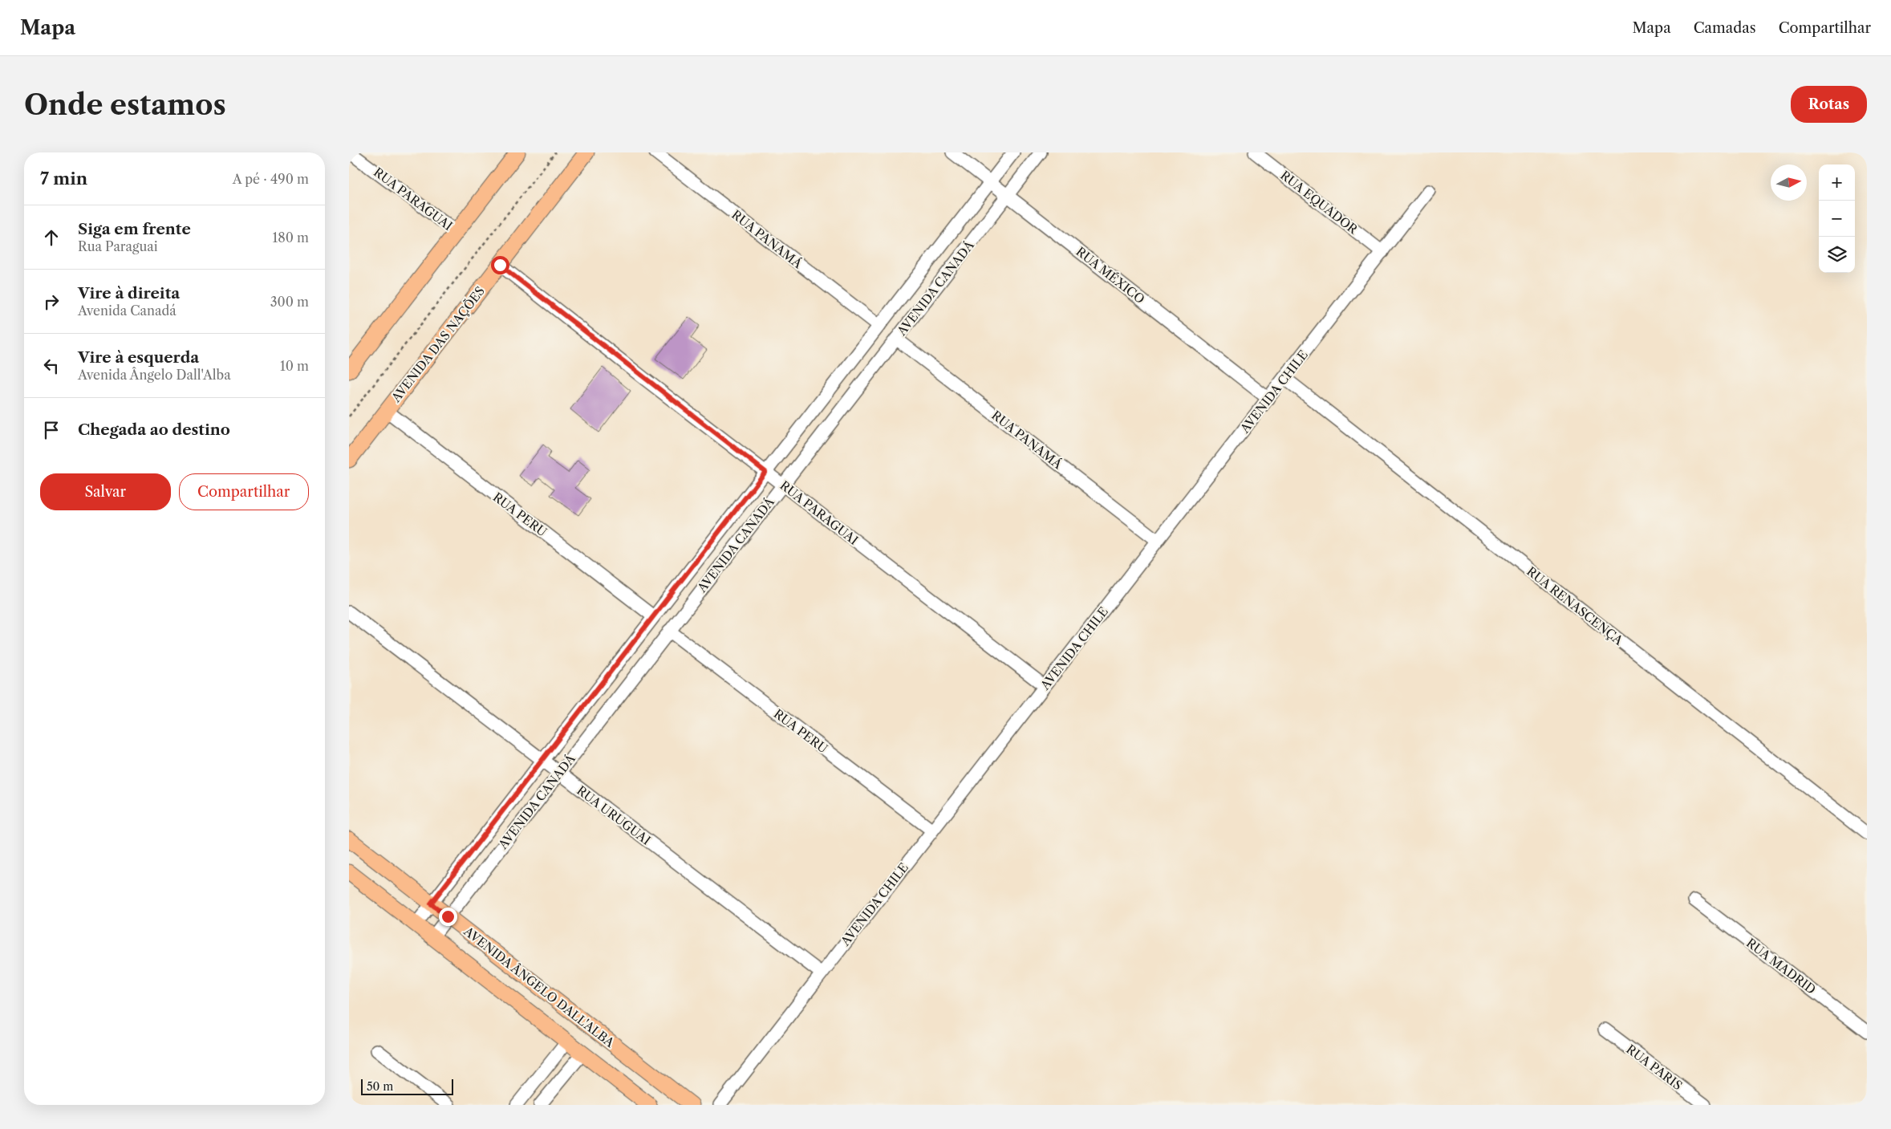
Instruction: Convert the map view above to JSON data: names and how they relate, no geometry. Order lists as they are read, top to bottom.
{
  "streets": {
    "main road": ["AVENIDA DAS NAÇÕES", "AVENIDA ÂNGELO DALL'ALBA"],
    "street": [
      "RUA PARAGUAI",
      "RUA EQUADOR",
      "RUA PANAMÁ",
      "RUA MÉXICO",
      "AVENIDA CANADÁ",
      "AVENIDA CHILE",
      "RUA PERU",
      "RUA RENASCENÇA",
      "RUA URUGUAI",
      "RUA MADRID",
      "RUA PARIS"
    ]
  },
  "crossings": [
    ["RUA PARAGUAI", "AVENIDA CANADÁ"],
    ["RUA PARAGUAI", "AVENIDA DAS NAÇÕES"],
    ["RUA PARAGUAI", "AVENIDA CHILE"],
    ["RUA EQUADOR", "AVENIDA CHILE"],
    ["RUA PANAMÁ", "AVENIDA CANADÁ"],
    ["RUA PANAMÁ", "AVENIDA CHILE"],
    ["RUA MÉXICO", "AVENIDA CANADÁ"],
    ["RUA MÉXICO", "AVENIDA CHILE"],
    ["AVENIDA CANADÁ", "RUA PERU"],
    ["AVENIDA CANADÁ", "RUA URUGUAI"],
    ["AVENIDA CANADÁ", "AVENIDA ÂNGELO DALL'ALBA"],
    ["AVENIDA DAS NAÇÕES", "RUA PERU"],
    ["AVENIDA CHILE", "RUA PERU"],
    ["AVENIDA CHILE", "RUA RENASCENÇA"],
    ["AVENIDA CHILE", "RUA URUGUAI"]
  ],
  "scale_bar": "50 m",
  "north": "right",
  "page": {
    "header": "Mapa",
    "nav": ["Mapa", "Camadas", "Compartilhar"],
    "buttons": [
      "Rotas",
      ["Salvar", "Compartilhar"]
    ],
    "title": "Onde estamos",
    "heading": ["7 min", "A pé · 490 m"],
    "map_buttons": ["+", "−"],
    "list": [
      ["Siga em frente", "Rua Paraguai", "180 m"],
      ["Vire à direita", "Avenida Canadá", "300 m"],
      ["Vire à esquerda", "Avenida Ângelo Dall'Alba", "10 m"],
      "Chegada ao destino"
    ],
    "scale": "50 m"
  }
}
